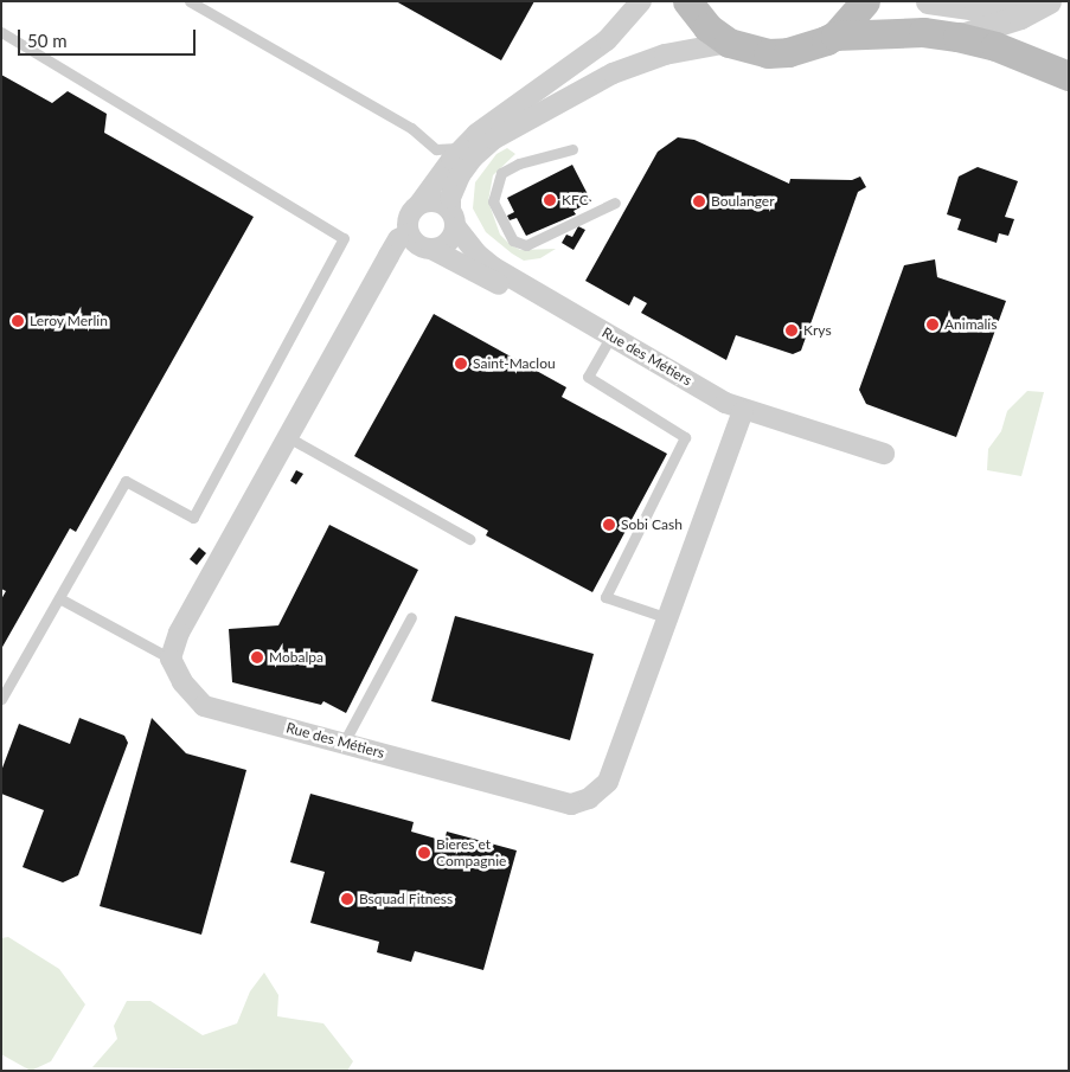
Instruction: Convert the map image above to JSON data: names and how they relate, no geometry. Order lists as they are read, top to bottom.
{
  "streets": {
    "street": ["Rue des Métiers"]
  },
  "places": [
    "KFC",
    "Boulanger",
    "Leroy Merlin",
    "Animalis",
    "Krys",
    "Saint-Maclou",
    "Sobi Cash",
    "Mobalpa",
    "Bieres et Compagnie",
    "Bsquad Fitness"
  ],
  "scale_bar": "50 m"
}
